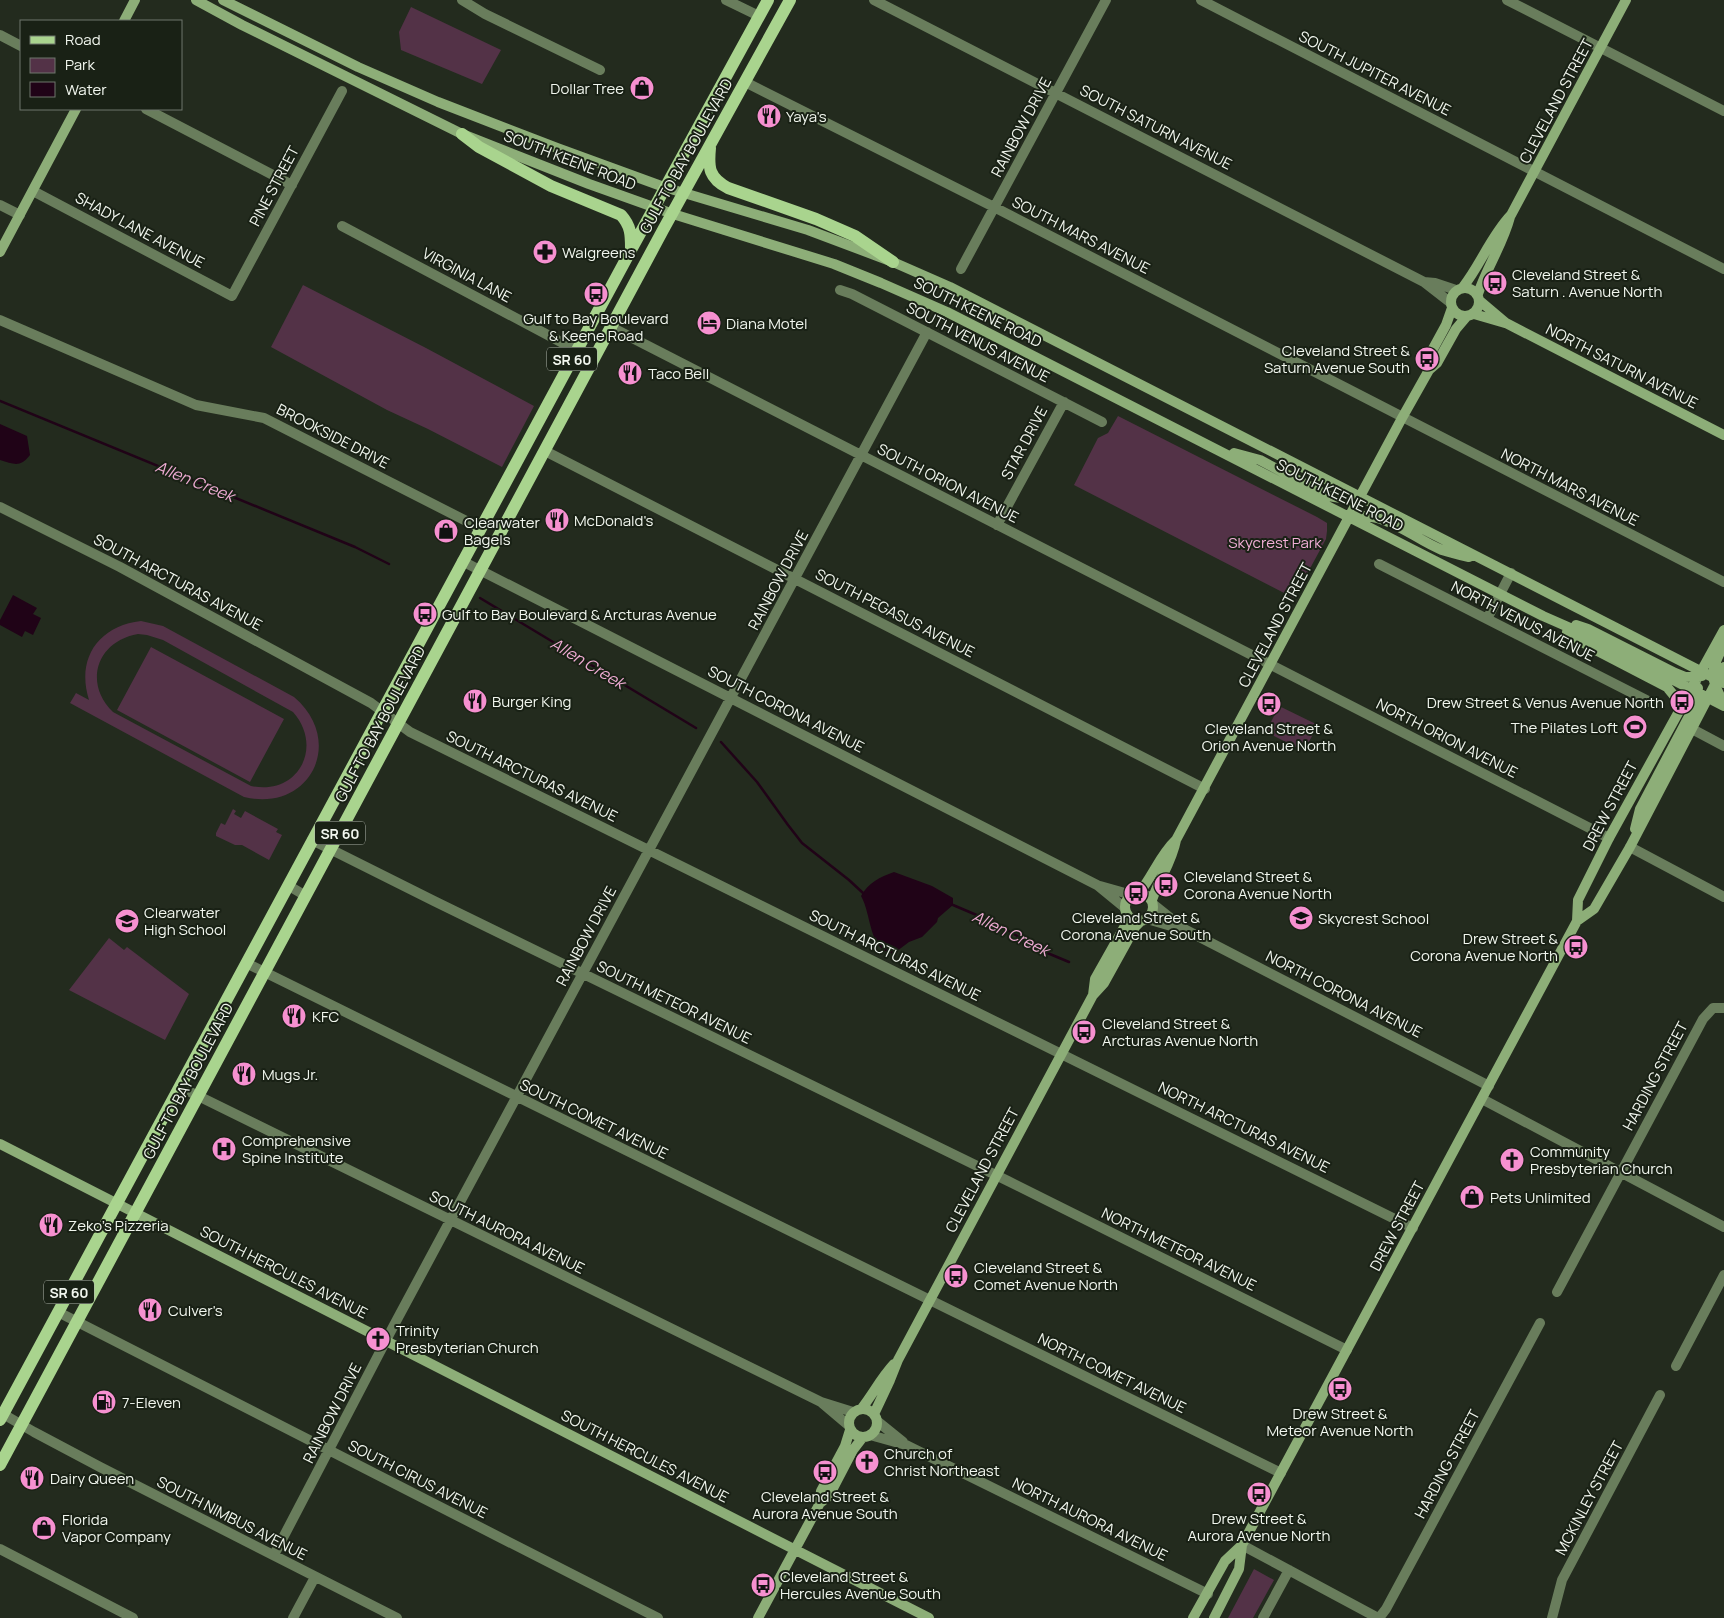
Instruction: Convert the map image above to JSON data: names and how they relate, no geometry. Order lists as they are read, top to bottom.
{
  "streets": {
    "main road": [
      "CLEVELAND STREET",
      "GULF TO BAY BOULEVARD",
      "SOUTH KEENE ROAD",
      "SR 60",
      "NORTH SATURN AVENUE",
      "DREW STREET",
      "SOUTH HERCULES AVENUE"
    ],
    "street": [
      "SOUTH JUPITER AVENUE",
      "RAINBOW DRIVE",
      "SOUTH SATURN AVENUE",
      "PINE STREET",
      "SHADY LANE AVENUE",
      "SOUTH MARS AVENUE",
      "VIRGINIA LANE",
      "SOUTH VENUS AVENUE",
      "BROOKSIDE DRIVE",
      "STAR DRIVE",
      "SOUTH ORION AVENUE",
      "NORTH MARS AVENUE",
      "SOUTH ARCTURAS AVENUE",
      "SOUTH PEGASUS AVENUE",
      "NORTH VENUS AVENUE",
      "SOUTH CORONA AVENUE",
      "NORTH ORION AVENUE",
      "NORTH CORONA AVENUE",
      "SOUTH METEOR AVENUE",
      "HARDING STREET",
      "SOUTH COMET AVENUE",
      "NORTH ARCTURAS AVENUE",
      "SOUTH AURORA AVENUE",
      "NORTH METEOR AVENUE",
      "NORTH COMET AVENUE",
      "SOUTH CIRUS AVENUE",
      "MCKINLEY STREET",
      "SOUTH NIMBUS AVENUE",
      "NORTH AURORA AVENUE"
    ]
  },
  "crossings": [
    ["SOUTH JUPITER AVENUE", "CLEVELAND STREET"],
    ["CLEVELAND STREET", "SOUTH SATURN AVENUE"],
    ["CLEVELAND STREET", "SOUTH KEENE ROAD"],
    ["CLEVELAND STREET", "SOUTH MARS AVENUE"],
    ["CLEVELAND STREET", "NORTH SATURN AVENUE"],
    ["CLEVELAND STREET", "SOUTH ORION AVENUE"],
    ["CLEVELAND STREET", "NORTH MARS AVENUE"],
    ["CLEVELAND STREET", "SOUTH ARCTURAS AVENUE"],
    ["CLEVELAND STREET", "SOUTH PEGASUS AVENUE"],
    ["CLEVELAND STREET", "SOUTH CORONA AVENUE"],
    ["CLEVELAND STREET", "NORTH ORION AVENUE"],
    ["CLEVELAND STREET", "NORTH CORONA AVENUE"],
    ["CLEVELAND STREET", "SOUTH METEOR AVENUE"],
    ["CLEVELAND STREET", "SOUTH COMET AVENUE"],
    ["CLEVELAND STREET", "NORTH ARCTURAS AVENUE"],
    ["CLEVELAND STREET", "SOUTH AURORA AVENUE"],
    ["CLEVELAND STREET", "NORTH METEOR AVENUE"],
    ["CLEVELAND STREET", "NORTH COMET AVENUE"],
    ["CLEVELAND STREET", "NORTH AURORA AVENUE"],
    ["RAINBOW DRIVE", "SOUTH SATURN AVENUE"],
    ["RAINBOW DRIVE", "SOUTH MARS AVENUE"],
    ["RAINBOW DRIVE", "SOUTH VENUS AVENUE"],
    ["RAINBOW DRIVE", "SOUTH ORION AVENUE"],
    ["RAINBOW DRIVE", "SOUTH ARCTURAS AVENUE"],
    ["RAINBOW DRIVE", "SOUTH PEGASUS AVENUE"],
    ["RAINBOW DRIVE", "SOUTH CORONA AVENUE"],
    ["RAINBOW DRIVE", "SOUTH METEOR AVENUE"],
    ["RAINBOW DRIVE", "SOUTH COMET AVENUE"],
    ["RAINBOW DRIVE", "SOUTH AURORA AVENUE"],
    ["RAINBOW DRIVE", "SOUTH HERCULES AVENUE"],
    ["RAINBOW DRIVE", "SOUTH CIRUS AVENUE"],
    ["RAINBOW DRIVE", "SOUTH NIMBUS AVENUE"],
    ["SOUTH SATURN AVENUE", "NORTH SATURN AVENUE"],
    ["GULF TO BAY BOULEVARD", "SOUTH KEENE ROAD"],
    ["GULF TO BAY BOULEVARD", "SOUTH MARS AVENUE"],
    ["GULF TO BAY BOULEVARD", "VIRGINIA LANE"],
    ["GULF TO BAY BOULEVARD", "BROOKSIDE DRIVE"],
    ["GULF TO BAY BOULEVARD", "SOUTH ORION AVENUE"],
    ["GULF TO BAY BOULEVARD", "SOUTH ARCTURAS AVENUE"],
    ["GULF TO BAY BOULEVARD", "SOUTH PEGASUS AVENUE"],
    ["GULF TO BAY BOULEVARD", "SOUTH CORONA AVENUE"],
    ["GULF TO BAY BOULEVARD", "SOUTH METEOR AVENUE"],
    ["GULF TO BAY BOULEVARD", "SOUTH COMET AVENUE"],
    ["GULF TO BAY BOULEVARD", "SOUTH AURORA AVENUE"],
    ["GULF TO BAY BOULEVARD", "SOUTH HERCULES AVENUE"],
    ["GULF TO BAY BOULEVARD", "SOUTH CIRUS AVENUE"],
    ["GULF TO BAY BOULEVARD", "SOUTH NIMBUS AVENUE"],
    ["SOUTH KEENE ROAD", "DREW STREET"],
    ["PINE STREET", "SHADY LANE AVENUE"],
    ["SOUTH MARS AVENUE", "NORTH MARS AVENUE"],
    ["SOUTH VENUS AVENUE", "STAR DRIVE"],
    ["STAR DRIVE", "SOUTH ORION AVENUE"],
    ["SOUTH ORION AVENUE", "NORTH ORION AVENUE"],
    ["SOUTH ARCTURAS AVENUE", "NORTH ARCTURAS AVENUE"],
    ["SOUTH CORONA AVENUE", "NORTH CORONA AVENUE"],
    ["NORTH ORION AVENUE", "DREW STREET"],
    ["DREW STREET", "NORTH CORONA AVENUE"],
    ["DREW STREET", "NORTH ARCTURAS AVENUE"],
    ["DREW STREET", "NORTH METEOR AVENUE"],
    ["DREW STREET", "NORTH COMET AVENUE"],
    ["DREW STREET", "NORTH AURORA AVENUE"],
    ["SOUTH METEOR AVENUE", "NORTH METEOR AVENUE"],
    ["SOUTH COMET AVENUE", "NORTH COMET AVENUE"],
    ["SOUTH AURORA AVENUE", "NORTH AURORA AVENUE"]
  ],
  "water": ["Allen Creek"],
  "parks": ["Skycrest Park"],
  "places": {
    "shop": [
      "Dollar Tree",
      "Clearwater Bagels",
      "Pets Unlimited",
      "Florida Vapor Company"
    ],
    "restaurant": [
      "Yaya's",
      "Taco Bell",
      "McDonald's",
      "Burger King",
      "KFC",
      "Mugs Jr.",
      "Zeko's Pizzeria",
      "Culver's",
      "Dairy Queen"
    ],
    "pharmacy": ["Walgreens"],
    "bus stop": [
      "Cleveland Street & Saturn . Avenue North",
      "Gulf to Bay Boulevard & Keene Road",
      "Cleveland Street & Saturn Avenue South",
      "Gulf to Bay Boulevard & Arcturas Avenue",
      "Drew Street & Venus Avenue North",
      "Cleveland Street & Orion Avenue North",
      "Cleveland Street & Corona Avenue North",
      "Cleveland Street & Corona Avenue South",
      "Drew Street & Corona Avenue North",
      "Cleveland Street & Arcturas Avenue North",
      "Cleveland Street & Comet Avenue North",
      "Drew Street & Meteor Avenue North",
      "Cleveland Street & Aurora Avenue South",
      "Drew Street & Aurora Avenue North",
      "Cleveland Street & Hercules Avenue South"
    ],
    "hotel": ["Diana Motel"],
    "sports": ["The Pilates Loft"],
    "school or university": ["Skycrest School", "Clearwater High School"],
    "hospital": ["Comprehensive Spine Institute"],
    "church": ["Community Presbyterian Church", "Trinity Presbyterian Church", "Church of Christ Northeast"],
    "fuel station": ["7-Eleven"]
  },
  "legend": ["Road", "Park", "Water"]
}
